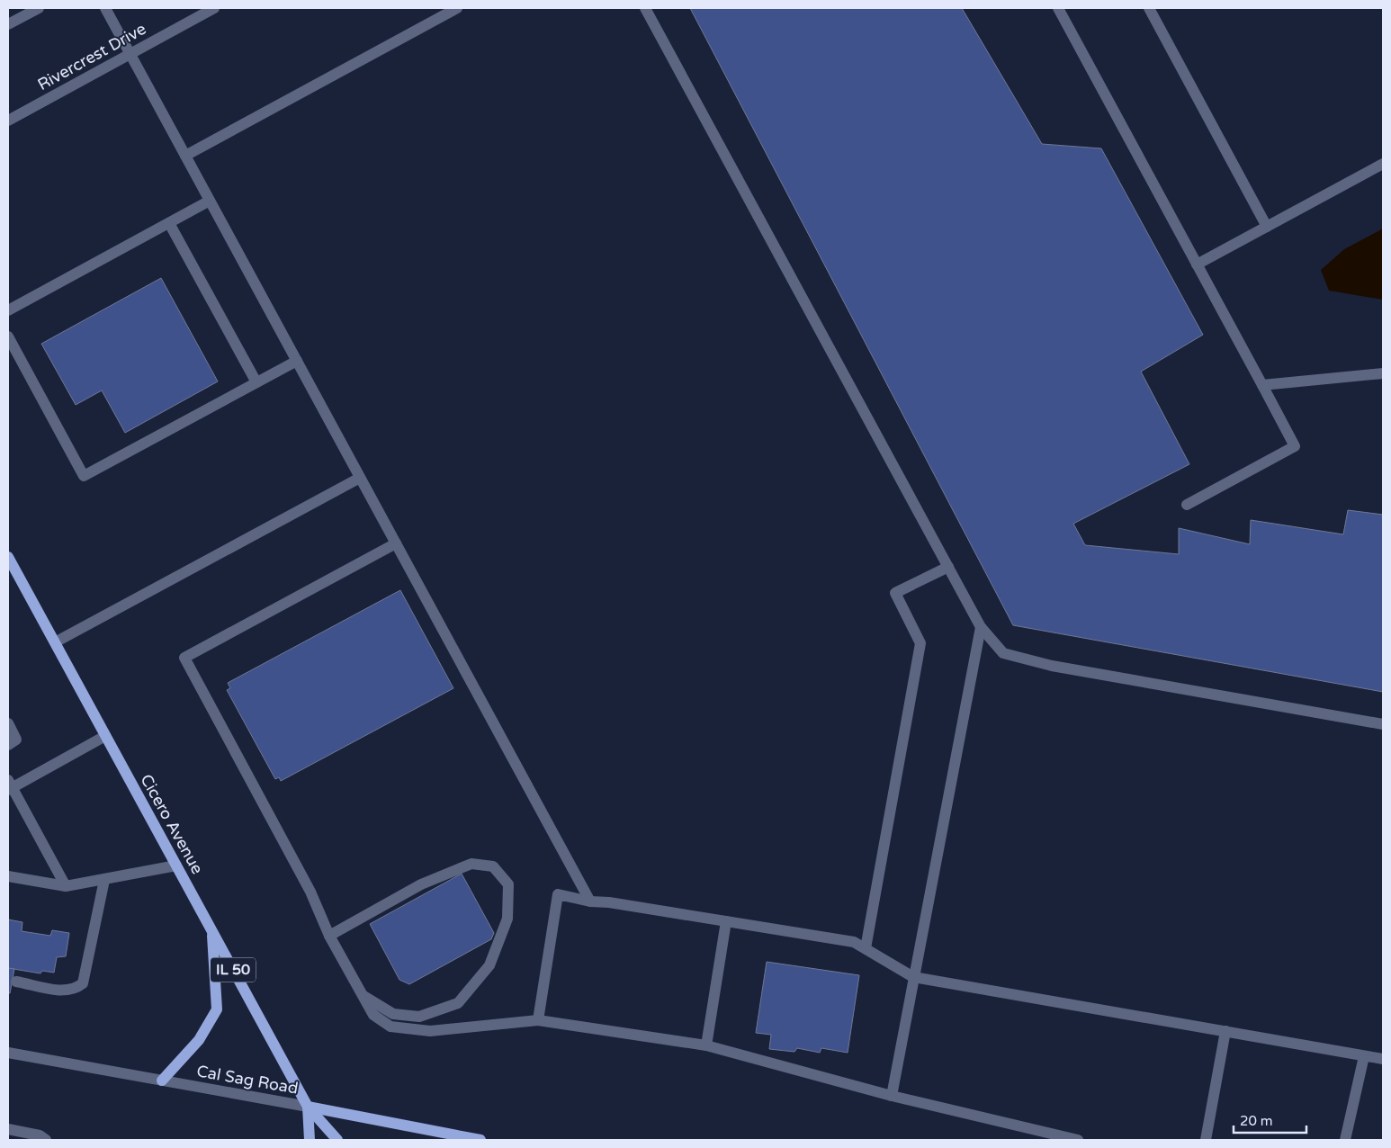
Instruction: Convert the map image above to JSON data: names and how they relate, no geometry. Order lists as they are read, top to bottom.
{
  "streets": {
    "main road": ["Cicero Avenue", "IL 50", "Cal Sag Road"],
    "street": ["Rivercrest Drive"]
  },
  "crossings": [
    ["Cicero Avenue", "Cal Sag Road"]
  ],
  "scale_bar": "20 m"
}
